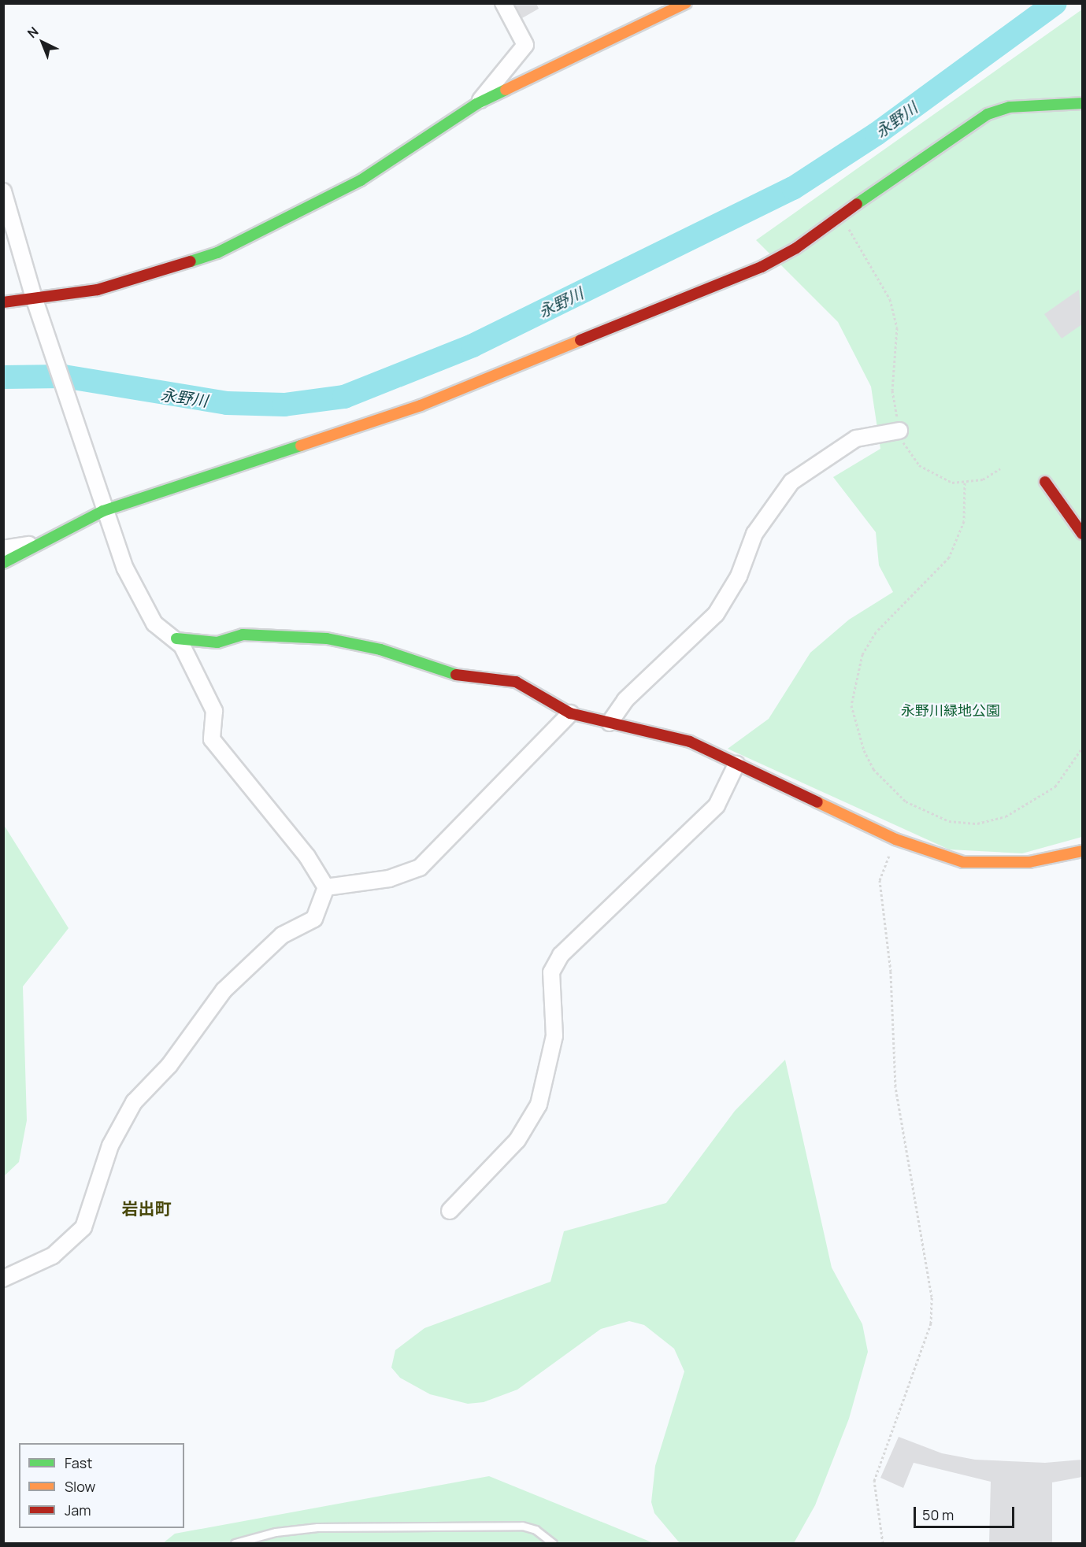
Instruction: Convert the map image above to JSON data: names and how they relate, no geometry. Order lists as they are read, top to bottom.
{
  "districts": ["岩出町"],
  "water": ["永野川"],
  "parks": ["永野川緑地公園"],
  "legend": ["Fast", "Slow", "Jam"],
  "scale_bar": "50 m",
  "north": "top left"
}
